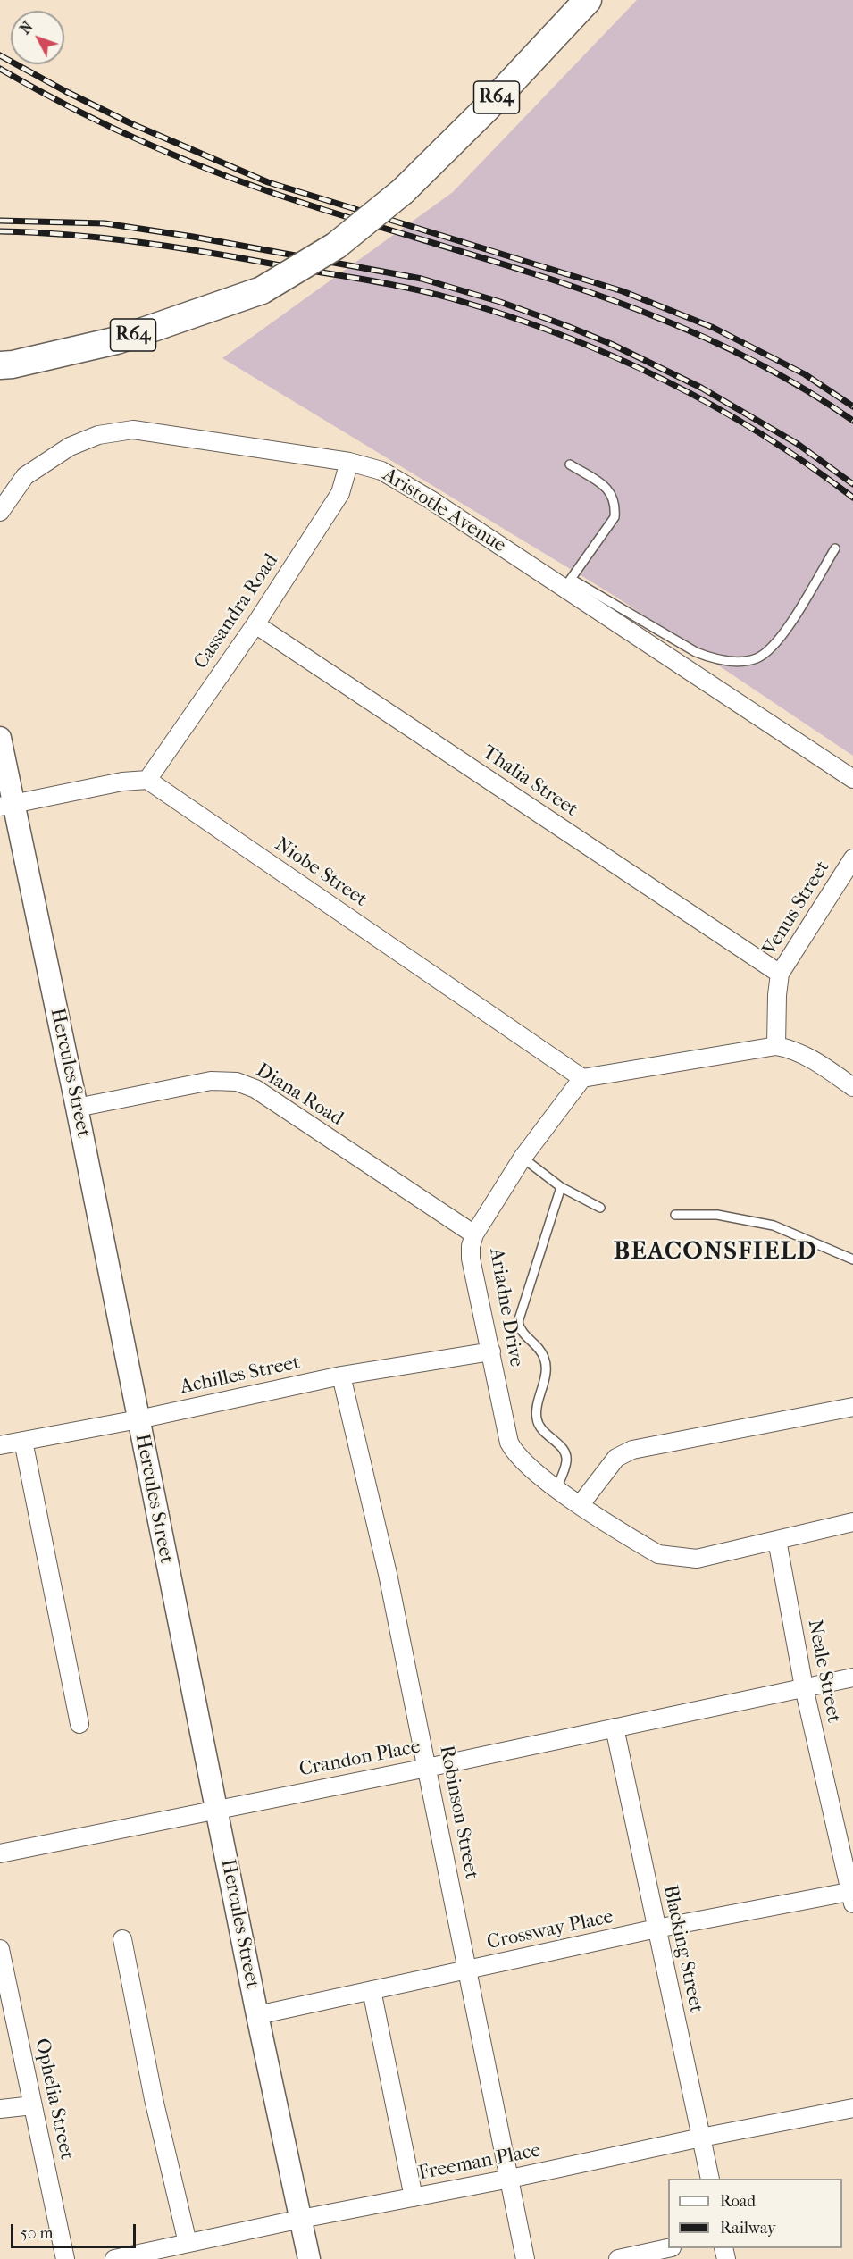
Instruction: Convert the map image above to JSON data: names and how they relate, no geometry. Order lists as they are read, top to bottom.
{
  "streets": {
    "main road": ["R64"],
    "street": [
      "Aristotle Avenue",
      "Cassandra Road",
      "Thalia Street",
      "Niobe Street",
      "Venus Street",
      "Hercules Street",
      "Diana Road",
      "Ariadne Drive",
      "Achilles Street",
      "Neale Street",
      "Crandon Place",
      "Robinson Street",
      "Crossway Place",
      "Blacking Street",
      "Ophelia Street",
      "Freeman Place"
    ]
  },
  "crossings": [
    ["Aristotle Avenue", "Cassandra Road"],
    ["Cassandra Road", "Thalia Street"],
    ["Cassandra Road", "Niobe Street"],
    ["Thalia Street", "Venus Street"],
    ["Niobe Street", "Ariadne Drive"],
    ["Hercules Street", "Diana Road"],
    ["Hercules Street", "Achilles Street"],
    ["Hercules Street", "Crandon Place"],
    ["Hercules Street", "Crossway Place"],
    ["Hercules Street", "Freeman Place"],
    ["Diana Road", "Ariadne Drive"],
    ["Ariadne Drive", "Achilles Street"],
    ["Ariadne Drive", "Neale Street"],
    ["Achilles Street", "Robinson Street"],
    ["Neale Street", "Crandon Place"],
    ["Neale Street", "Crossway Place"],
    ["Crandon Place", "Robinson Street"],
    ["Crandon Place", "Blacking Street"],
    ["Robinson Street", "Crossway Place"],
    ["Robinson Street", "Freeman Place"],
    ["Crossway Place", "Blacking Street"],
    ["Blacking Street", "Freeman Place"]
  ],
  "districts": ["BEACONSFIELD"],
  "legend": ["Road", "Railway"],
  "scale_bar": "50 m",
  "north": "top left"
}
